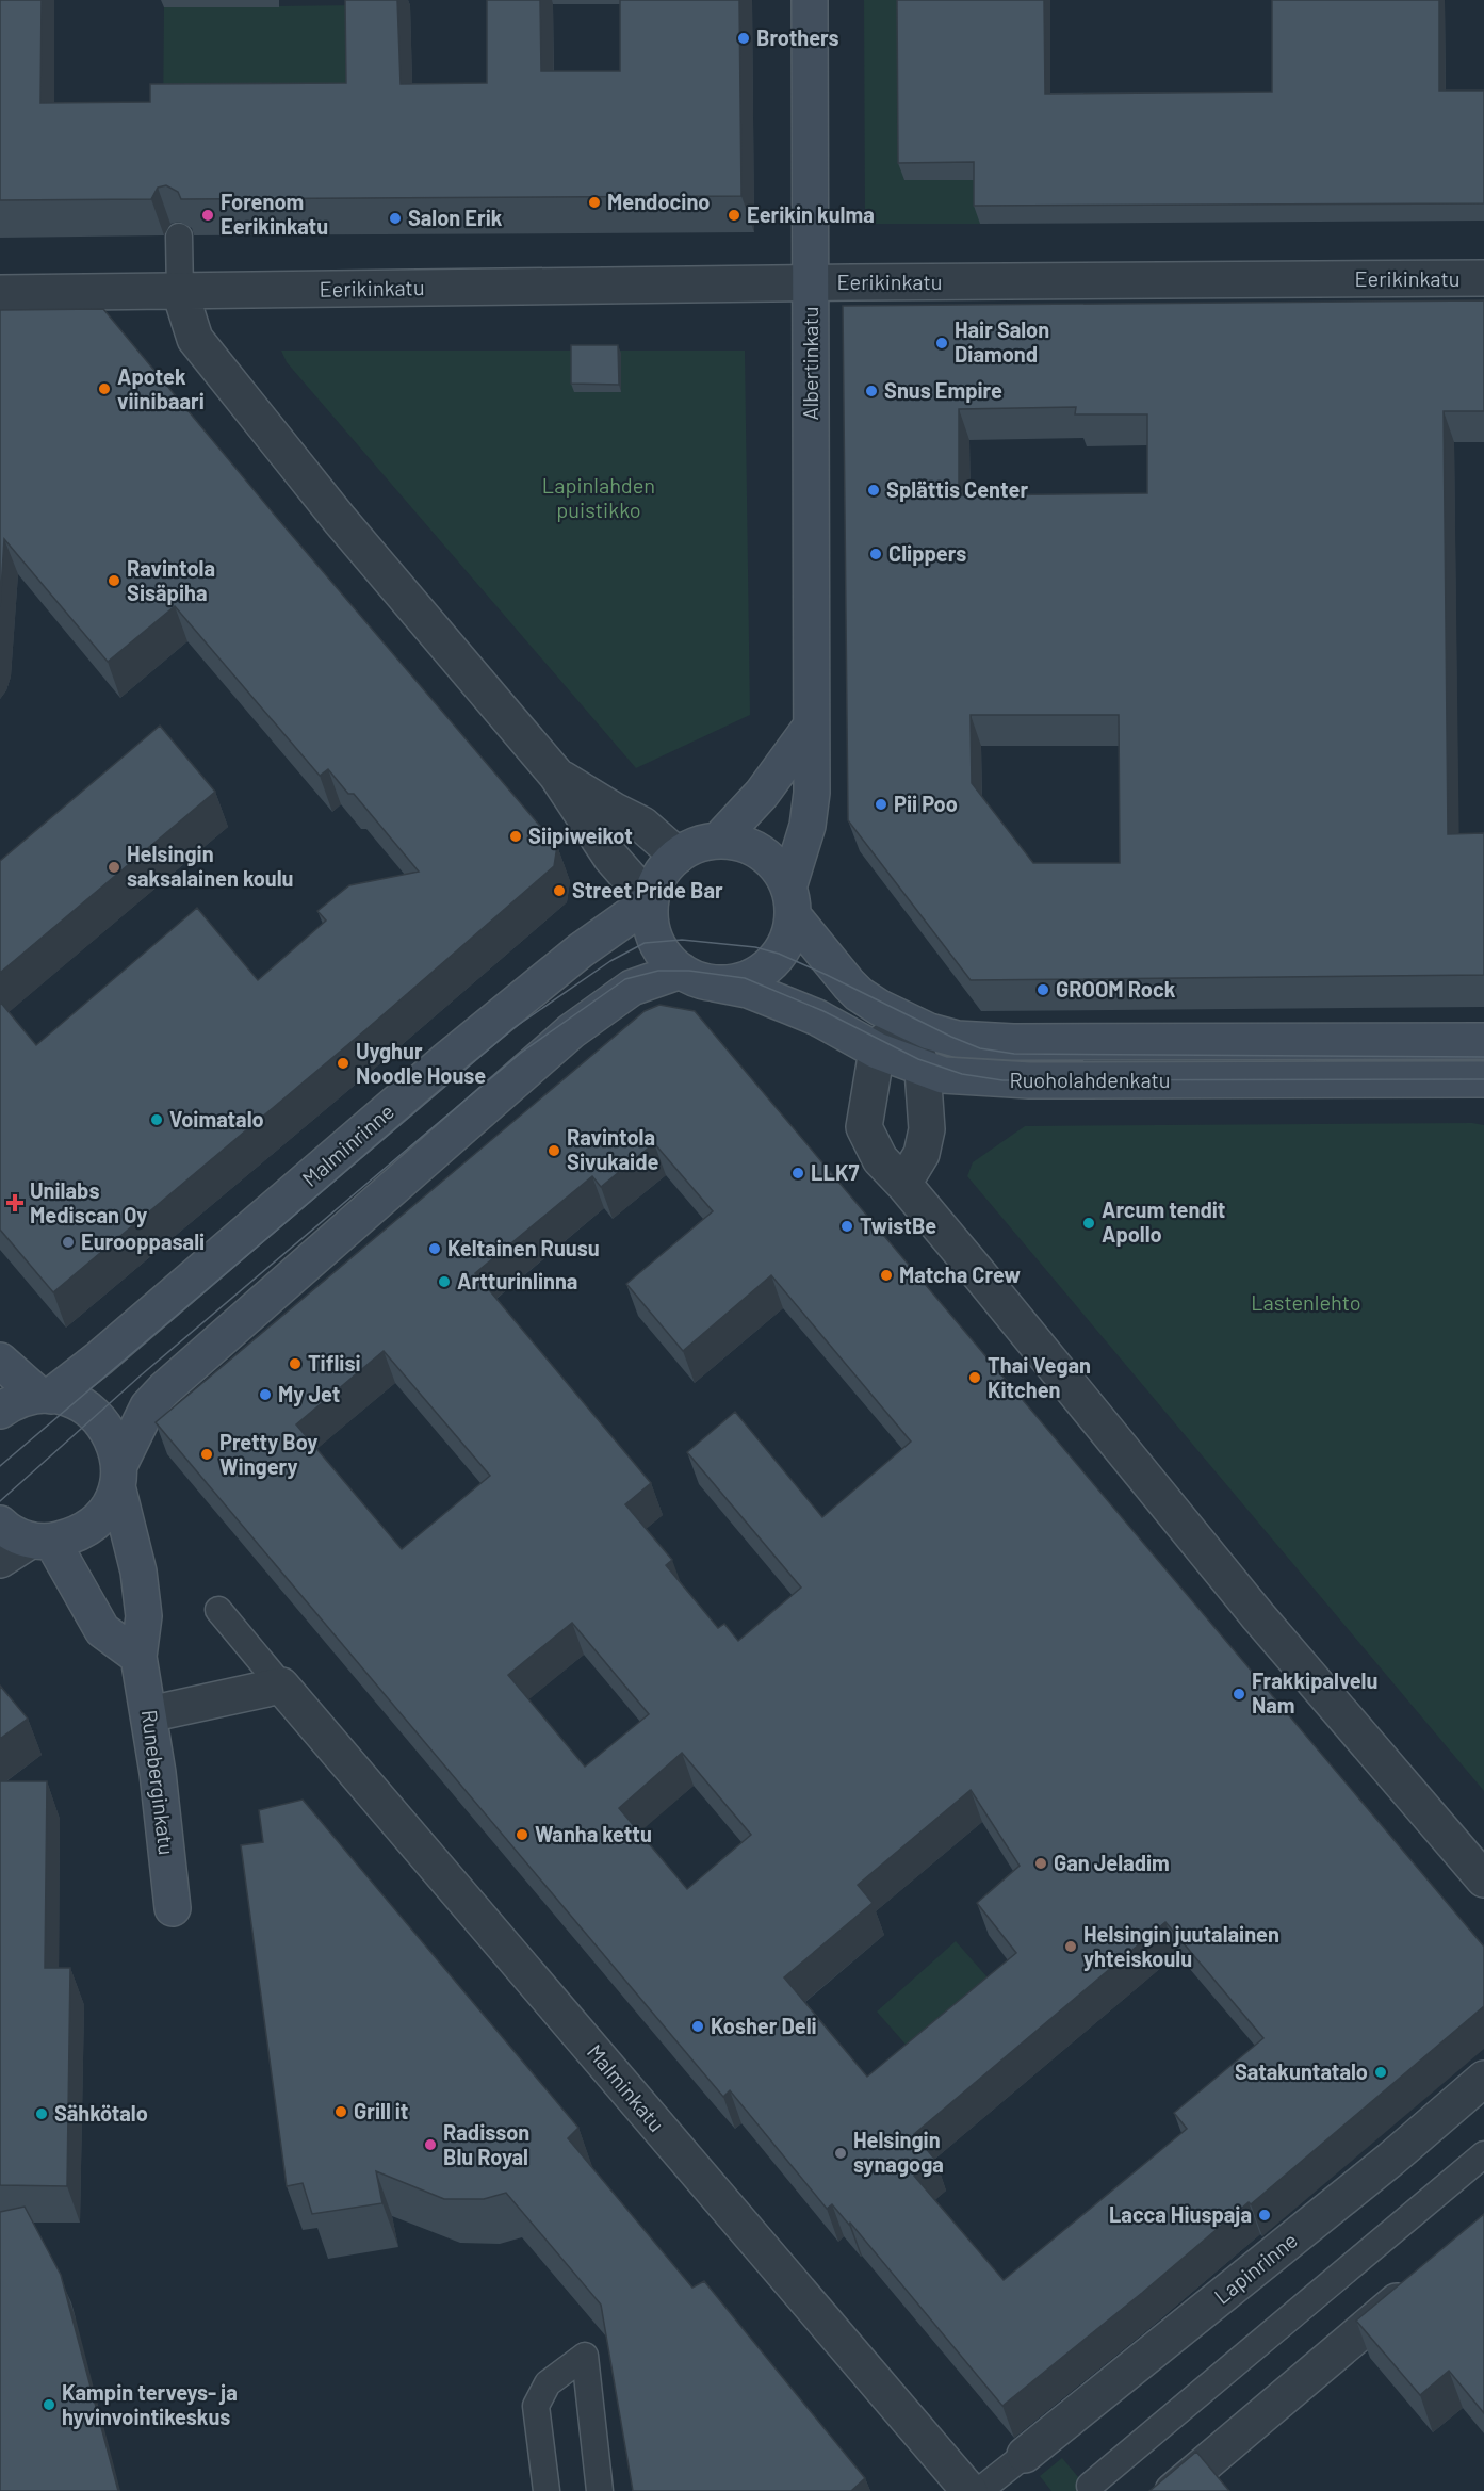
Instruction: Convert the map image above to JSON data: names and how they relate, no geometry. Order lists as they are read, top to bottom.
{
  "streets": {
    "street": [
      "Eerikinkatu",
      "Albertinkatu",
      "Ruoholahdenkatu",
      "Malminrinne",
      "Runeberginkatu",
      "Malminkatu",
      "Lapinrinne"
    ]
  },
  "crossings": [
    ["Eerikinkatu", "Albertinkatu"],
    ["Albertinkatu", "Ruoholahdenkatu"],
    ["Albertinkatu", "Malminrinne"],
    ["Ruoholahdenkatu", "Malminrinne"],
    ["Malminrinne", "Runeberginkatu"]
  ],
  "parks": ["Lapinlahden puistikko", "Lastenlehto"],
  "places": {
    "other": [
      "Brothers",
      "Mendocino",
      "Forenom Eerikinkatu",
      "Eerikin kulma",
      "Salon Erik",
      "Hair Salon Diamond",
      "Apotek viinibaari",
      "Snus Empire",
      "Splättis Center",
      "Clippers",
      "Ravintola Sisäpiha",
      "Pii Poo",
      "Siipiweikot",
      "Helsingin saksalainen koulu",
      "Street Pride Bar",
      "GROOM Rock",
      "Uyghur Noodle House",
      "Voimatalo",
      "Ravintola Sivukaide",
      "LLK7",
      "Arcum tendit Apollo",
      "TwistBe",
      "Eurooppasali",
      "Keltainen Ruusu",
      "Matcha Crew",
      "Artturinlinna",
      "Tiflisi",
      "Thai Vegan Kitchen",
      "My Jet",
      "Pretty Boy Wingery",
      "Frakkipalvelu Nam",
      "Wanha kettu",
      "Gan Jeladim",
      "Helsingin juutalainen yhteiskoulu",
      "Kosher Deli",
      "Satakuntatalo",
      "Grill it",
      "Sähkötalo",
      "Radisson Blu Royal",
      "Helsingin synagoga",
      "Lacca Hiuspaja",
      "Kampin terveys- ja hyvinvointikeskus"
    ],
    "health": ["Unilabs Mediscan Oy"]
  }
}
